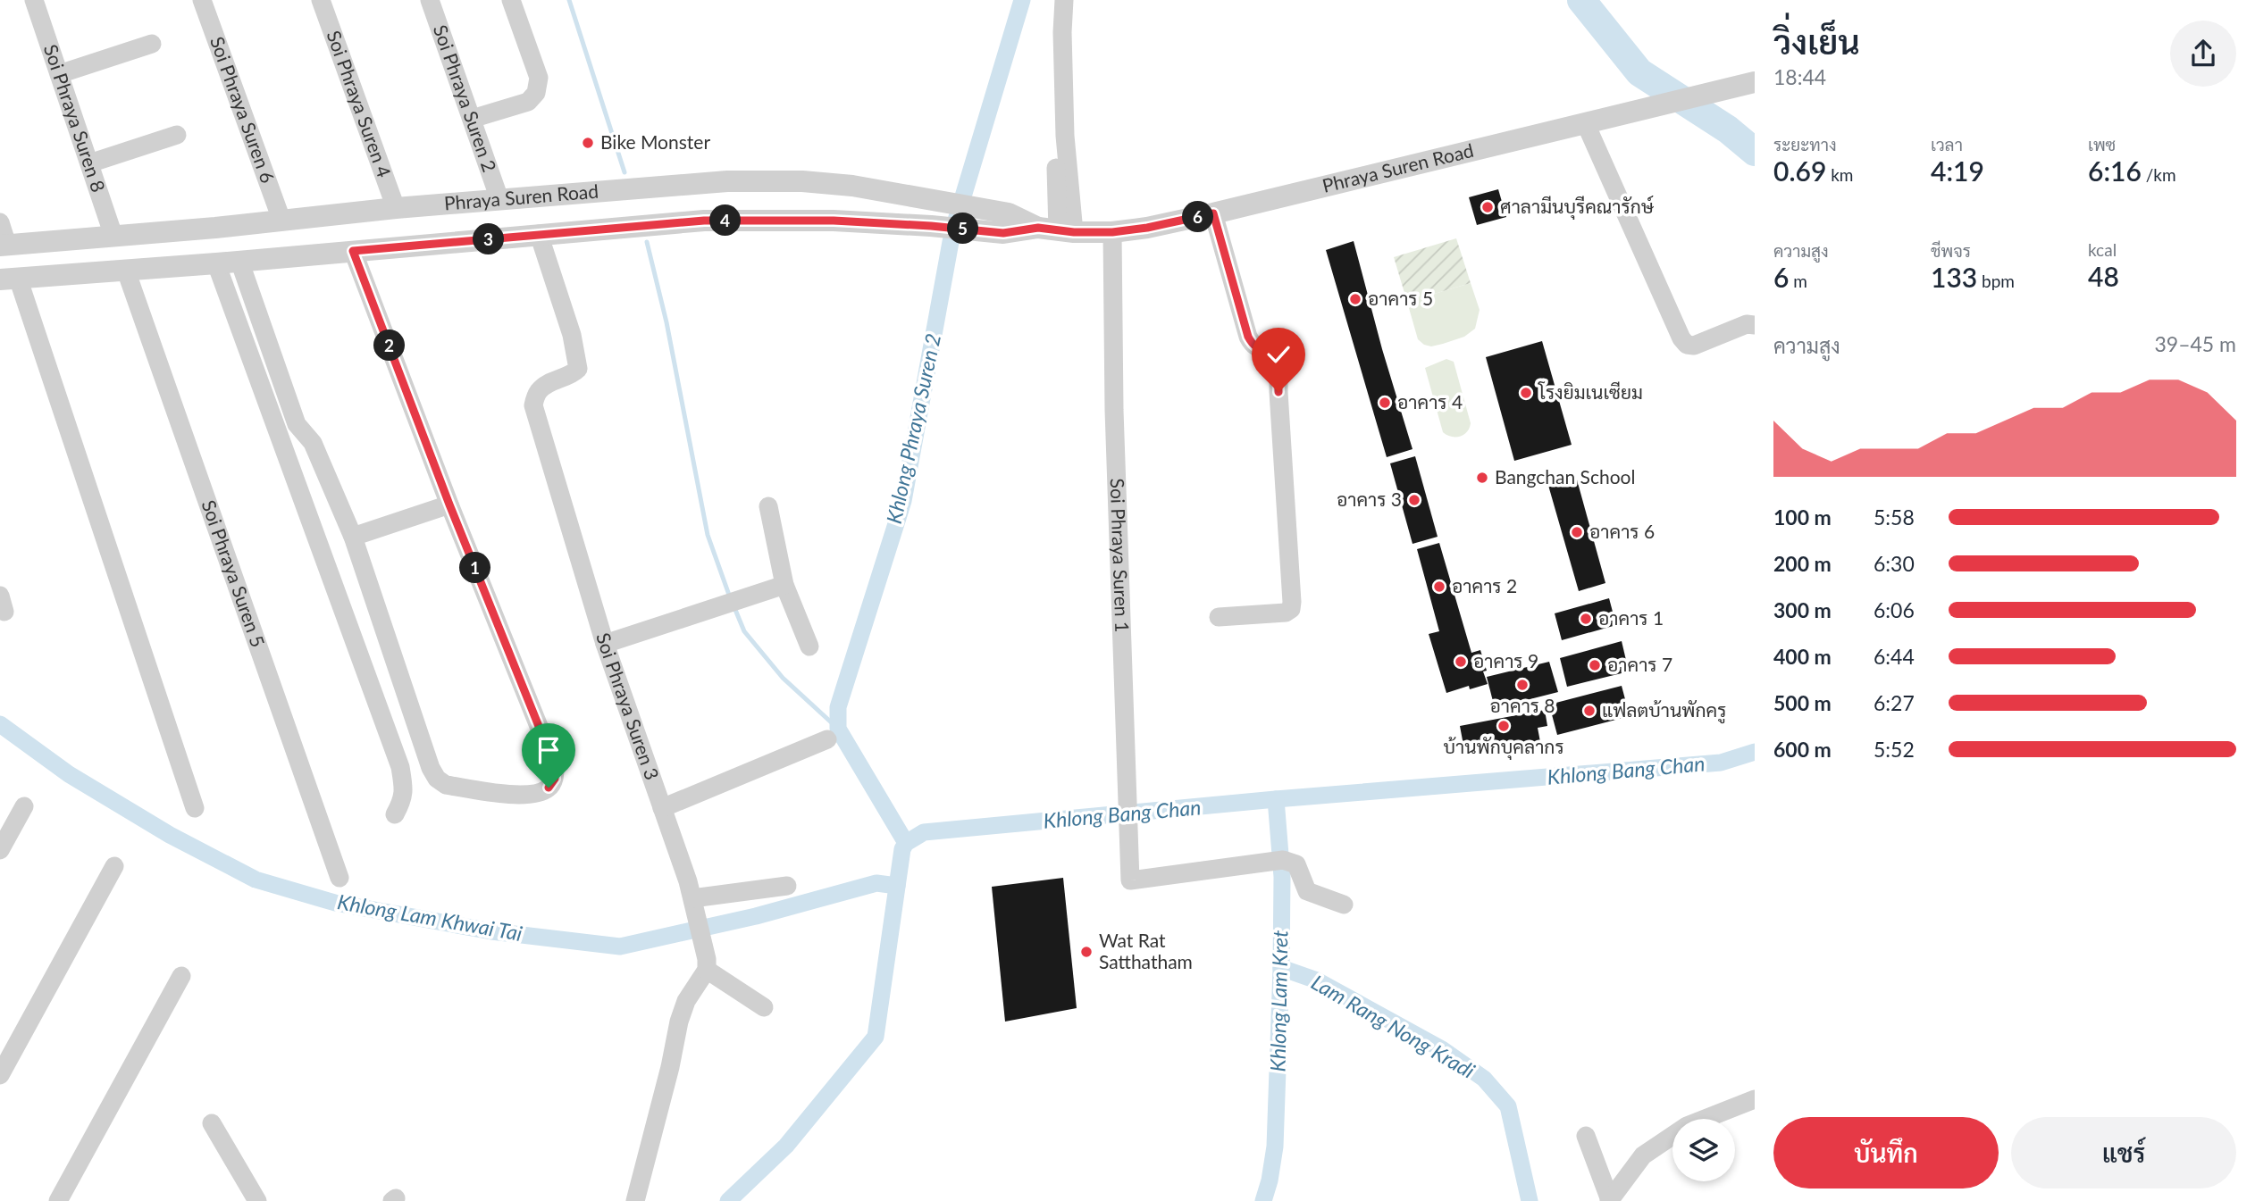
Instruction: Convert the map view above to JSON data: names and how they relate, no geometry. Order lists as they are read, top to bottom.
{
  "streets": {
    "street": [
      "Soi Phraya Suren 2",
      "Soi Phraya Suren 4",
      "Soi Phraya Suren 6",
      "Soi Phraya Suren 8",
      "Phraya Suren Road",
      "Soi Phraya Suren 1",
      "Soi Phraya Suren 5",
      "Soi Phraya Suren 3"
    ]
  },
  "crossings": [
    ["Soi Phraya Suren 2", "Phraya Suren Road"],
    ["Soi Phraya Suren 4", "Phraya Suren Road"],
    ["Soi Phraya Suren 6", "Phraya Suren Road"],
    ["Soi Phraya Suren 8", "Phraya Suren Road"],
    ["Phraya Suren Road", "Soi Phraya Suren 1"],
    ["Phraya Suren Road", "Soi Phraya Suren 5"],
    ["Phraya Suren Road", "Soi Phraya Suren 3"]
  ],
  "water": [
    "Khlong Phraya Suren 2",
    "Khlong Bang Chan",
    "Khlong Lam Khwai Tai",
    "Khlong Lam Kret",
    "Lam Rang Nong Kradi"
  ],
  "places": [
    "Bike Monster",
    "ศาลามีนบุรีคณารักษ์",
    "อาคาร 5",
    "โรงยิมเนเซียม",
    "อาคาร 4",
    "Bangchan School",
    "อาคาร 3",
    "อาคาร 6",
    "อาคาร 2",
    "อาคาร 1",
    "อาคาร 9",
    "อาคาร 7",
    "อาคาร 8",
    "แฟลตบ้านพักครู",
    "บ้านพักบุคลากร",
    "Wat Rat Satthatham"
  ],
  "page": {
    "heading": ["วิ่งเย็น", "18:44"],
    "stats": [
      ["ระยะทาง", "0.69 km"],
      ["เวลา", "4:19"],
      ["เพซ", "6:16 /km"],
      ["ความสูง", "6 m"],
      ["ชีพจร", "133 bpm"],
      ["kcal", "48"]
    ],
    "pins": [
      "6",
      "4",
      "5",
      "3",
      "2",
      "1"
    ],
    "chart": ["ความสูง", "39–45 m"],
    "list": [
      {
        "name": "100 m",
        "note": "5:58"
      },
      {
        "name": "200 m",
        "note": "6:30"
      },
      {
        "name": "300 m",
        "note": "6:06"
      },
      {
        "name": "400 m",
        "note": "6:44"
      },
      {
        "name": "500 m",
        "note": "6:27"
      },
      {
        "name": "600 m",
        "note": "5:52"
      }
    ],
    "buttons": ["บันทึก", "แชร์"]
  }
}
